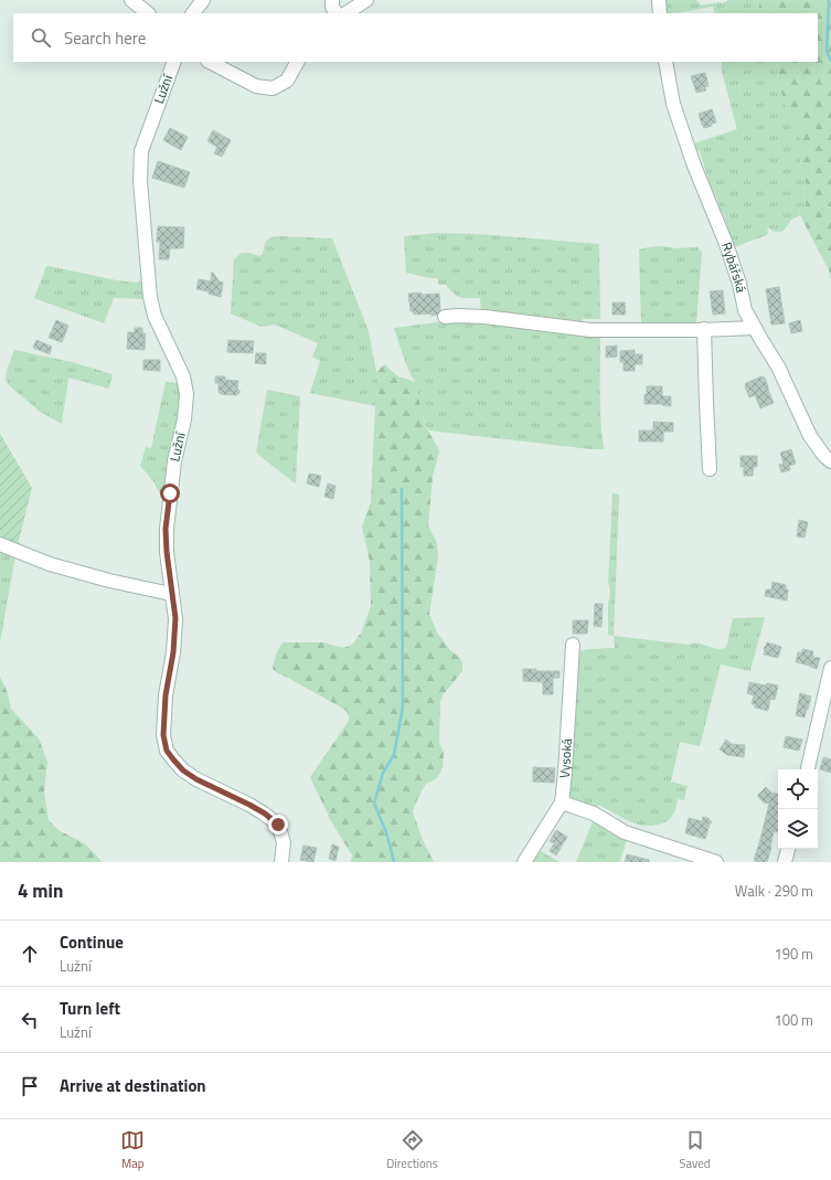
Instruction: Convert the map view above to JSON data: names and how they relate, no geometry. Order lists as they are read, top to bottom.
{
  "streets": {
    "street": ["Lužní", "Rybářská", "Vysoká"]
  },
  "page": {
    "search": "Search here",
    "heading": ["4 min", "Walk · 290 m"],
    "list": [
      ["Continue", "Lužní", "190 m"],
      ["Turn left", "Lužní", "100 m"],
      "Arrive at destination"
    ],
    "nav": ["Map", "Directions", "Saved"]
  }
}
